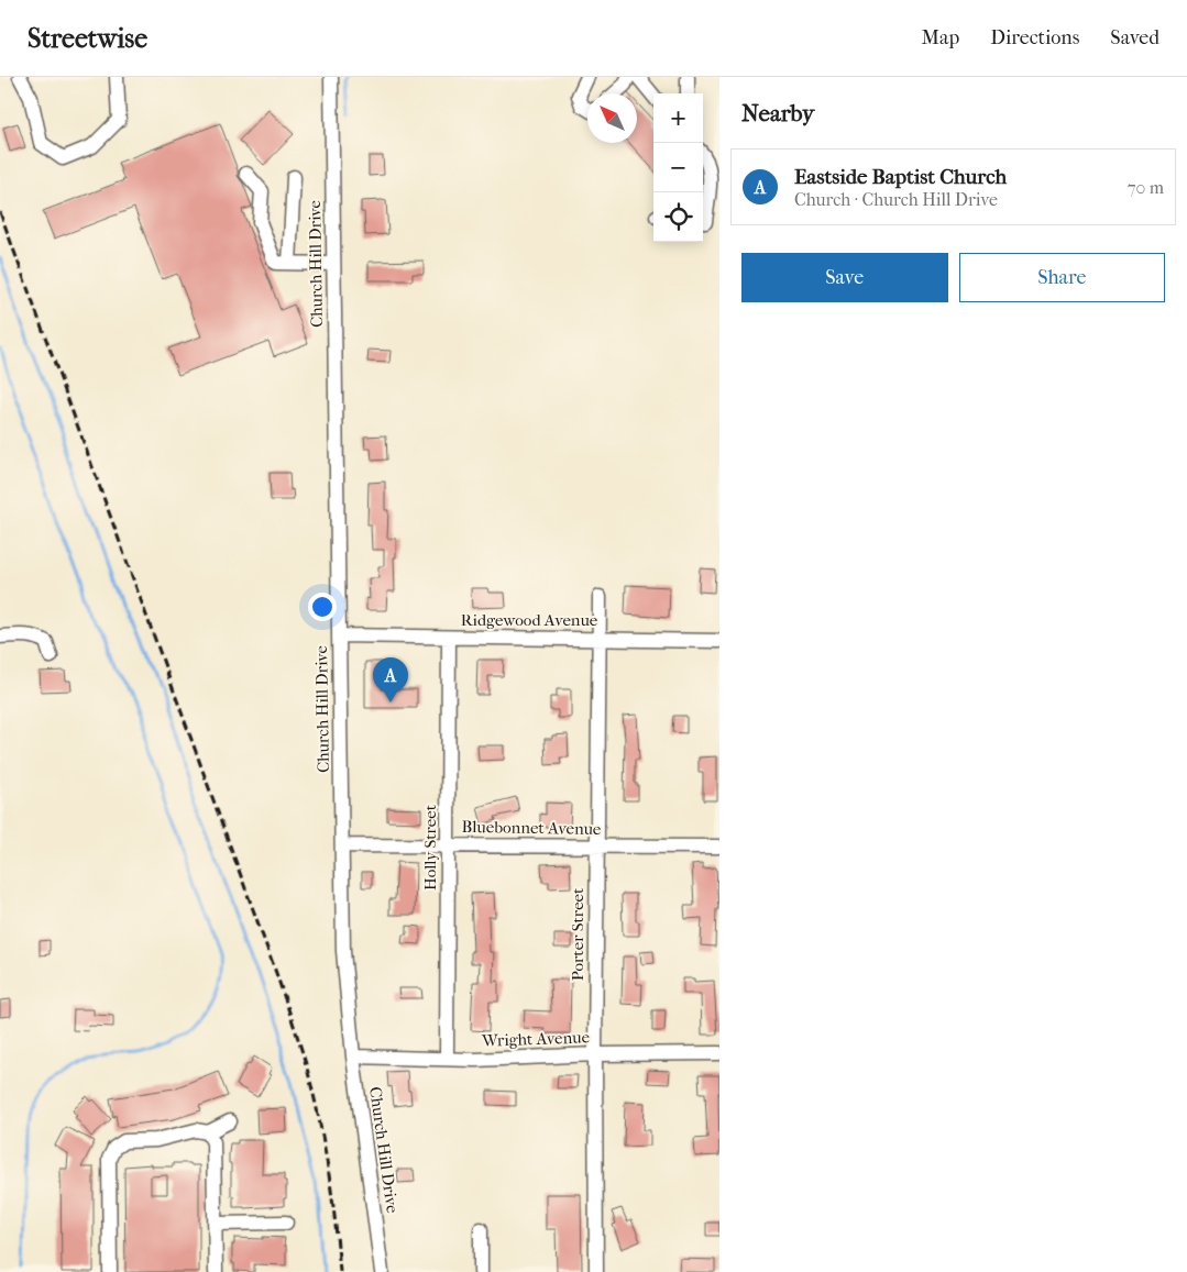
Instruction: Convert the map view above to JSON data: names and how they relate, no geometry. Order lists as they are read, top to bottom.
{
  "streets": {
    "street": [
      "Church Hill Drive",
      "Ridgewood Avenue",
      "Bluebonnet Avenue",
      "Holly Street",
      "Porter Street",
      "Wright Avenue"
    ]
  },
  "crossings": [
    ["Church Hill Drive", "Ridgewood Avenue"],
    ["Church Hill Drive", "Bluebonnet Avenue"],
    ["Church Hill Drive", "Wright Avenue"],
    ["Ridgewood Avenue", "Holly Street"],
    ["Ridgewood Avenue", "Porter Street"],
    ["Bluebonnet Avenue", "Holly Street"],
    ["Bluebonnet Avenue", "Porter Street"],
    ["Holly Street", "Wright Avenue"],
    ["Porter Street", "Wright Avenue"]
  ],
  "north": "top left",
  "page": {
    "header": "Streetwise",
    "nav": ["Map", "Directions", "Saved"],
    "heading": "Nearby",
    "map_buttons": ["+", "−"],
    "list": [
      {
        "mark": "A",
        "name": "Eastside Baptist Church",
        "note": "Church · Church Hill Drive",
        "value": "70 m"
      }
    ],
    "buttons": ["Save", "Share"],
    "pins": "A"
  }
}
